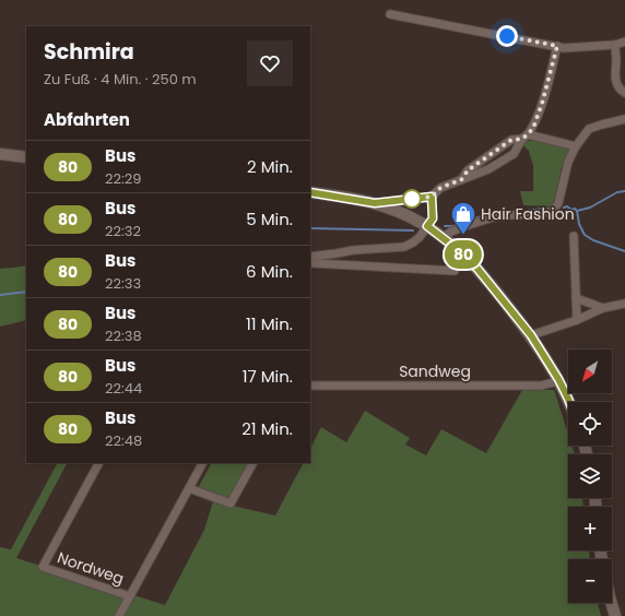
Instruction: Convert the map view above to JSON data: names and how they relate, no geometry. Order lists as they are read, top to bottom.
{
  "streets": {
    "street": ["Sandweg", "Nordweg"]
  },
  "places": {
    "shop": ["Hair Fashion"]
  },
  "lines": ["bus line 80"],
  "north": "bottom left",
  "page": {
    "on_map": "80",
    "heading": [
      ["Schmira", "Zu Fuß · 4 Min. · 250 m"],
      "Abfahrten"
    ],
    "list": [
      {
        "mark": "80",
        "name": "Bus",
        "note": "22:29",
        "value": "2 Min."
      },
      {
        "mark": "80",
        "name": "Bus",
        "note": "22:32",
        "value": "5 Min."
      },
      {
        "mark": "80",
        "name": "Bus",
        "note": "22:33",
        "value": "6 Min."
      },
      {
        "mark": "80",
        "name": "Bus",
        "note": "22:38",
        "value": "11 Min."
      },
      {
        "mark": "80",
        "name": "Bus",
        "note": "22:44",
        "value": "17 Min."
      },
      {
        "mark": "80",
        "name": "Bus",
        "note": "22:48",
        "value": "21 Min."
      }
    ],
    "map_buttons": ["+", "−"]
  }
}
